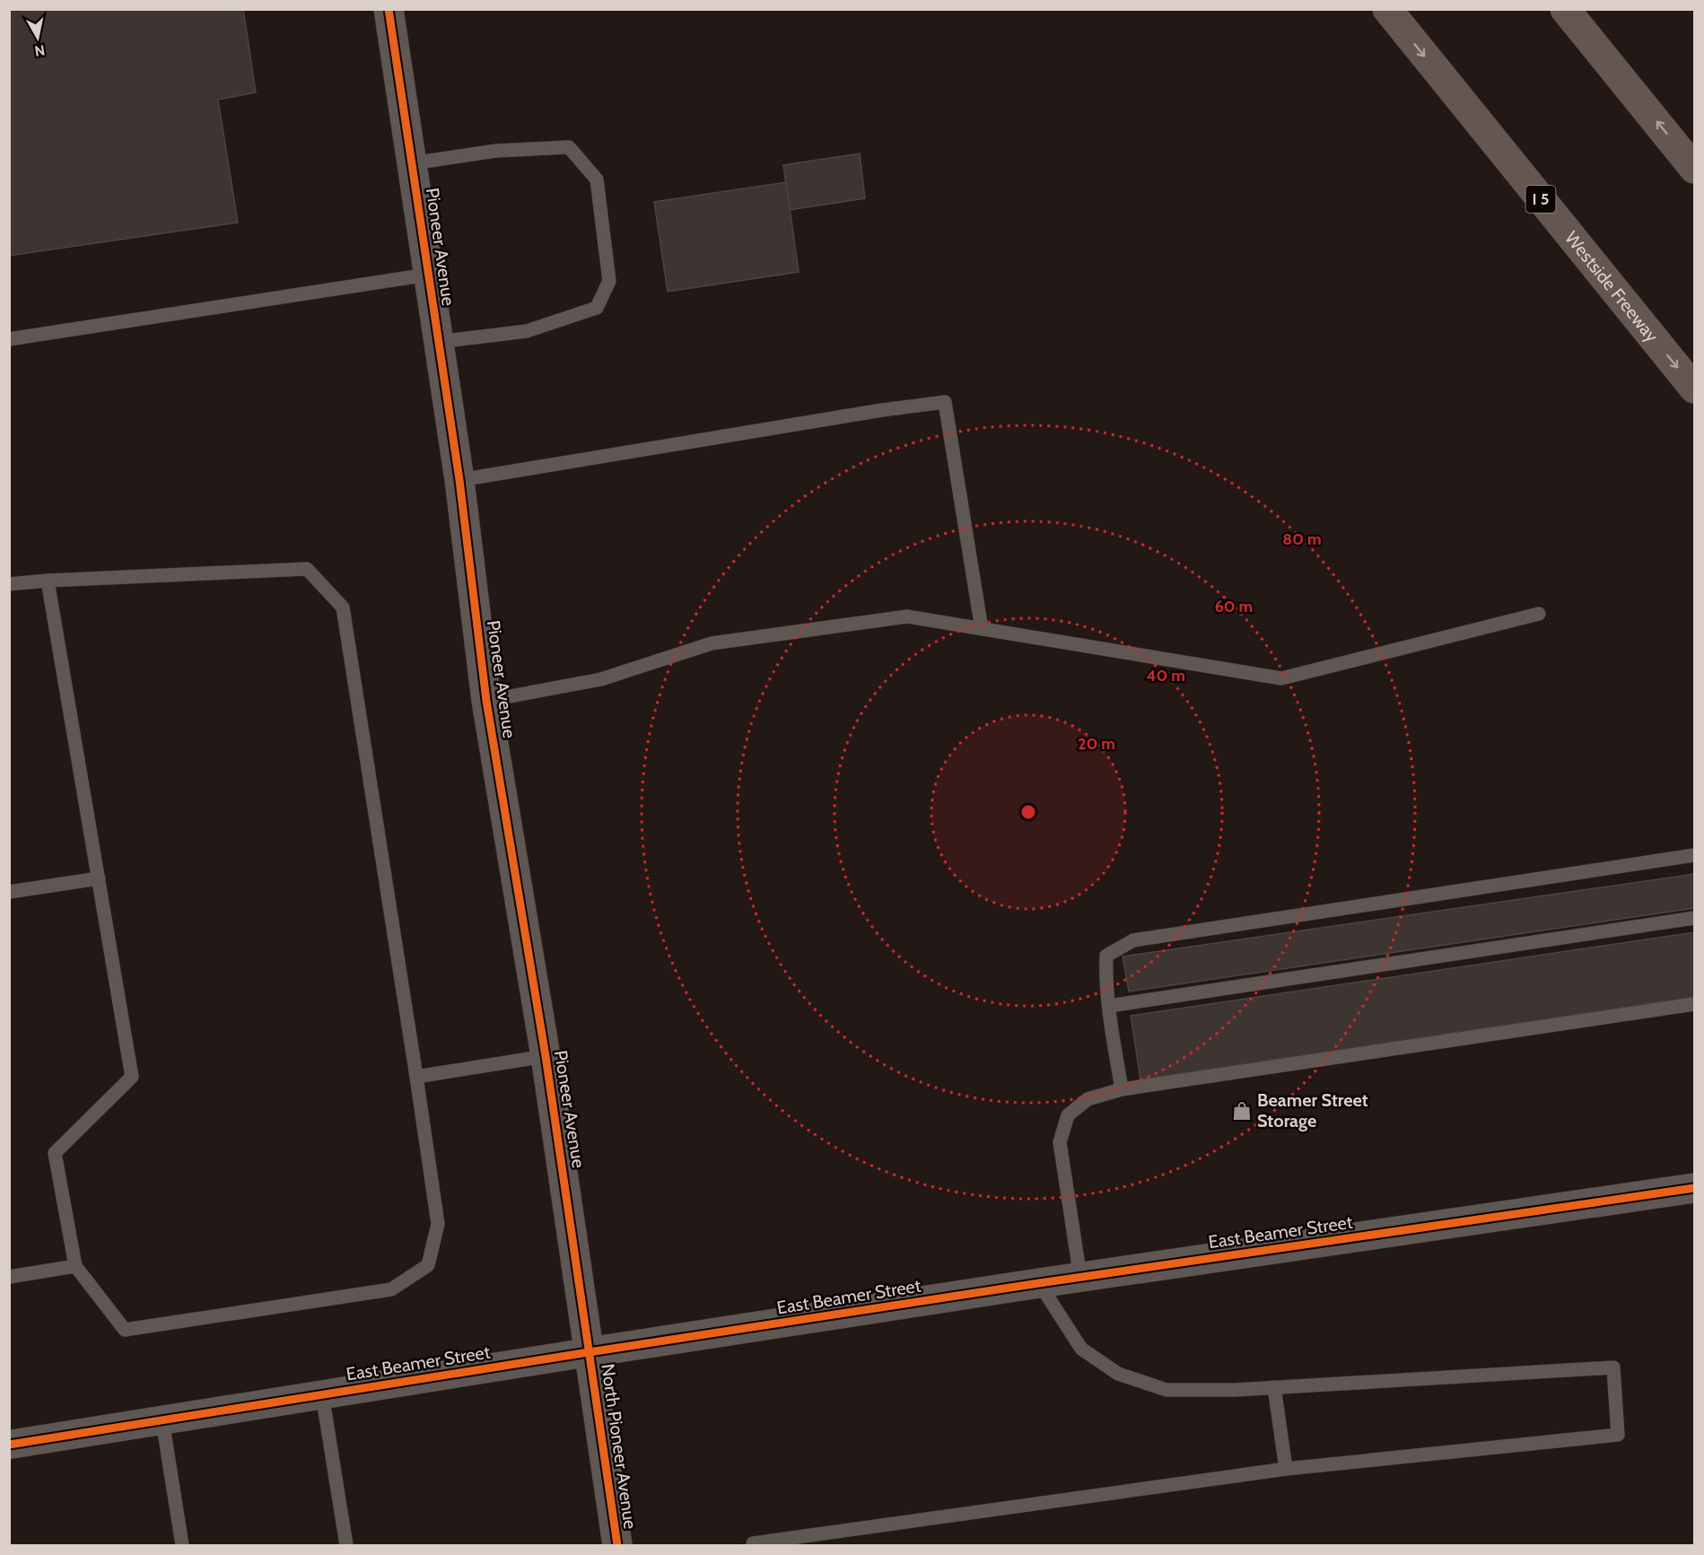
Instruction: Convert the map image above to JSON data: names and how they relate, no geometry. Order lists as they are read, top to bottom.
{
  "streets": {
    "highway": ["I 5", "Westside Freeway"],
    "street": ["Pioneer Avenue", "East Beamer Street", "North Pioneer Avenue"]
  },
  "crossings": [
    ["Pioneer Avenue", "East Beamer Street"],
    ["Pioneer Avenue", "North Pioneer Avenue"],
    ["East Beamer Street", "North Pioneer Avenue"]
  ],
  "places": {
    "shop": ["Beamer Street Storage"]
  },
  "north": "bottom",
  "rings": [
    "80 m",
    "60 m",
    "40 m",
    "20 m"
  ]
}
